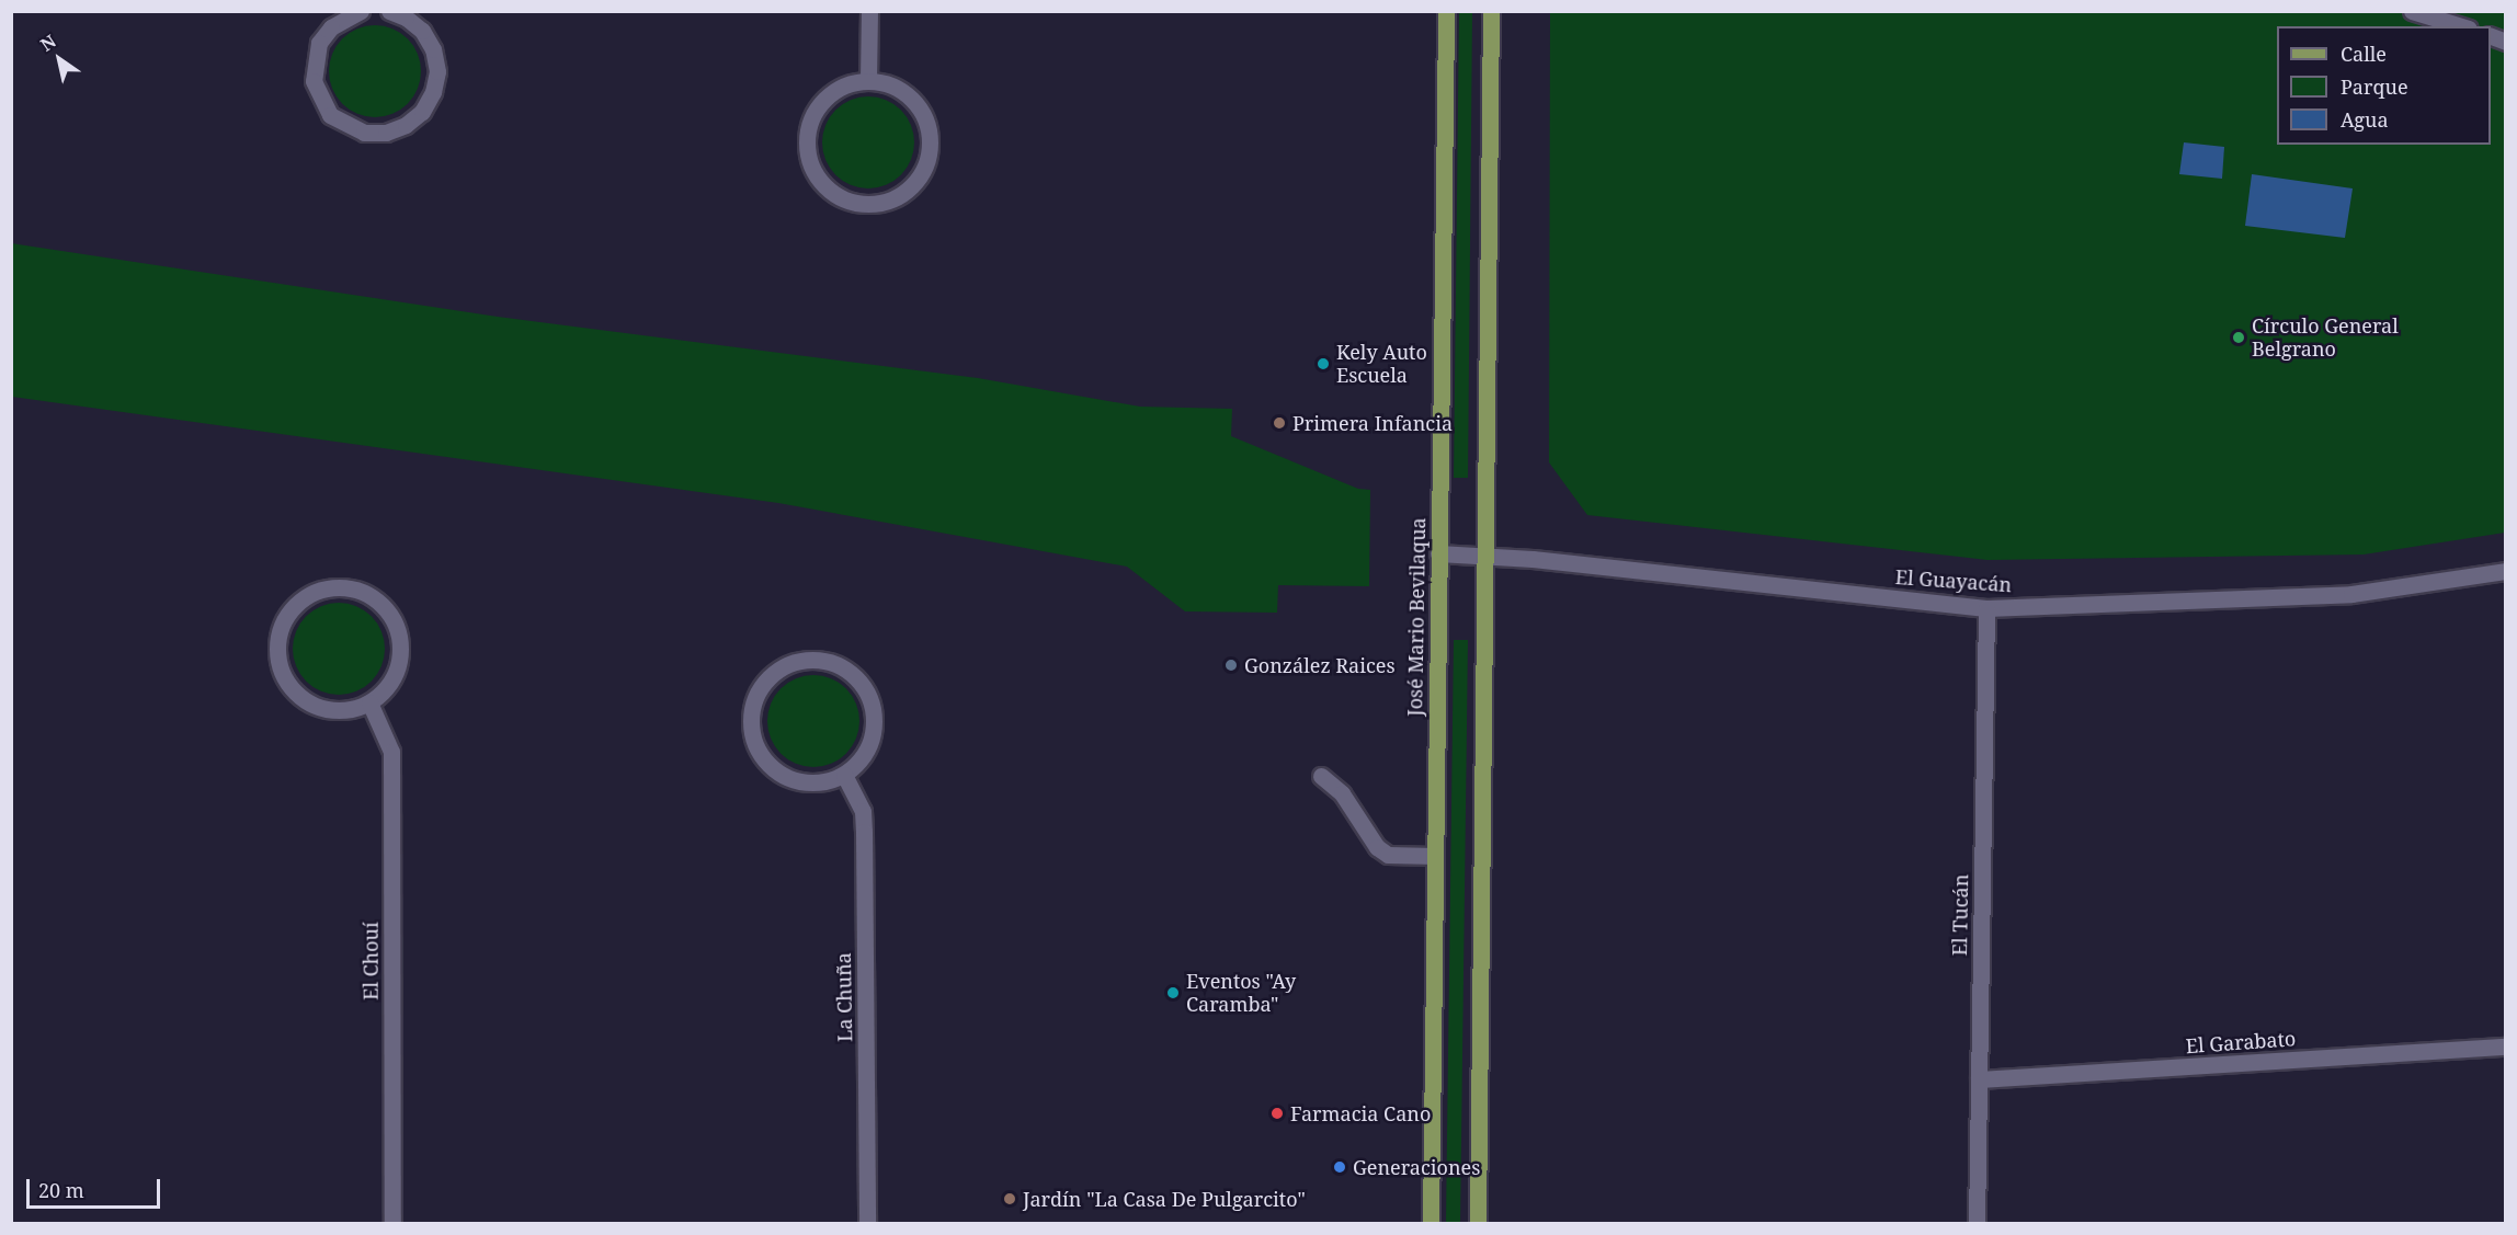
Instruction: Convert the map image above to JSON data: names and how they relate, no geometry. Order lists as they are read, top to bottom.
{
  "streets": {
    "main road": ["José Mario Bevilaqua"],
    "street": [
      "El Guayacán",
      "El Tucán",
      "El Chouí",
      "La Chuña",
      "El Garabato"
    ]
  },
  "crossings": [
    ["El Guayacán", "José Mario Bevilaqua"],
    ["El Guayacán", "El Tucán"],
    ["El Tucán", "El Garabato"]
  ],
  "places": [
    "Círculo General Belgrano",
    "Kely Auto Escuela",
    "Primera Infancia",
    "González Raices",
    "Eventos \"Ay Caramba\"",
    "Farmacia Cano",
    "Generaciones",
    "Jardín \"La Casa De Pulgarcito\""
  ],
  "legend": ["Calle", "Parque", "Agua"],
  "scale_bar": "20 m",
  "north": "top left"
}
